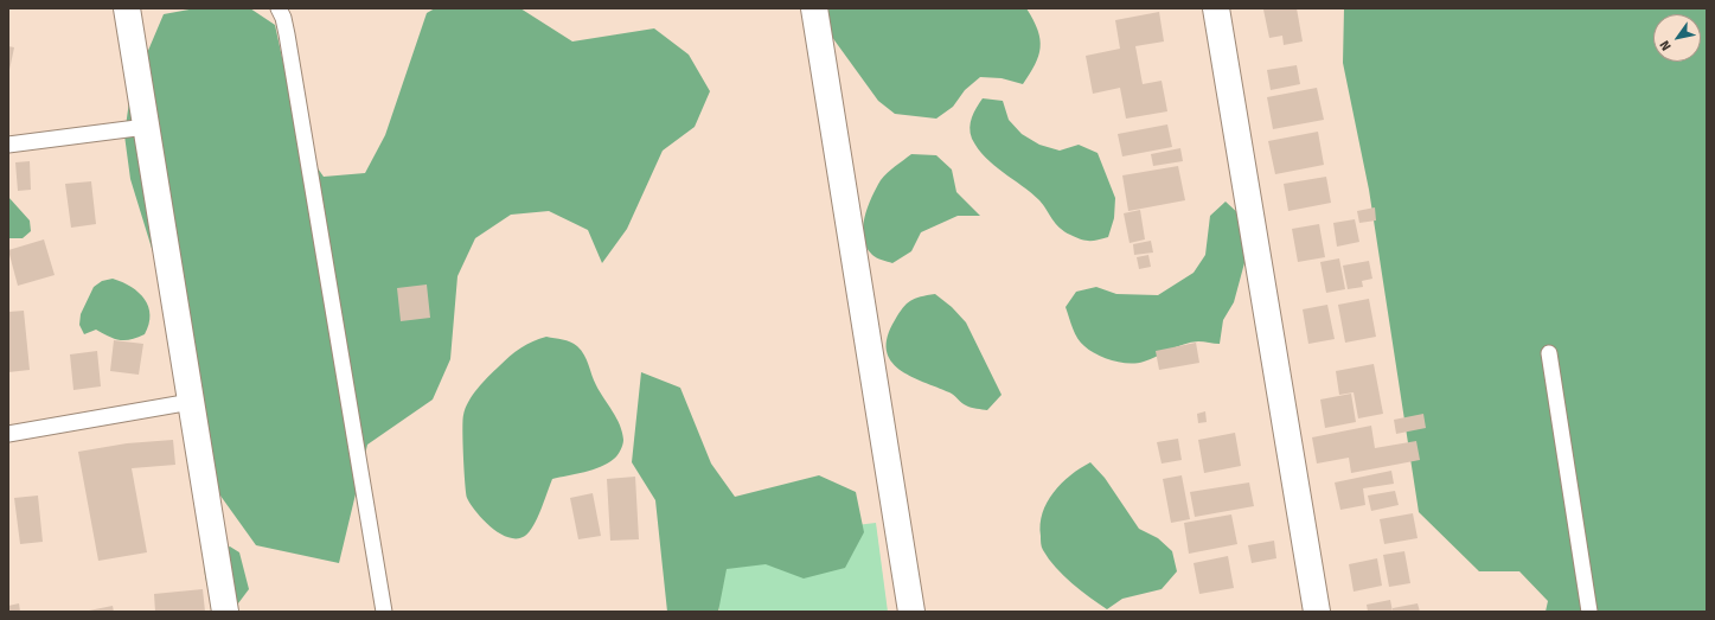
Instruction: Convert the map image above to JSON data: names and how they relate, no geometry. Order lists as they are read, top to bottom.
{
  "north": "bottom left"
}
